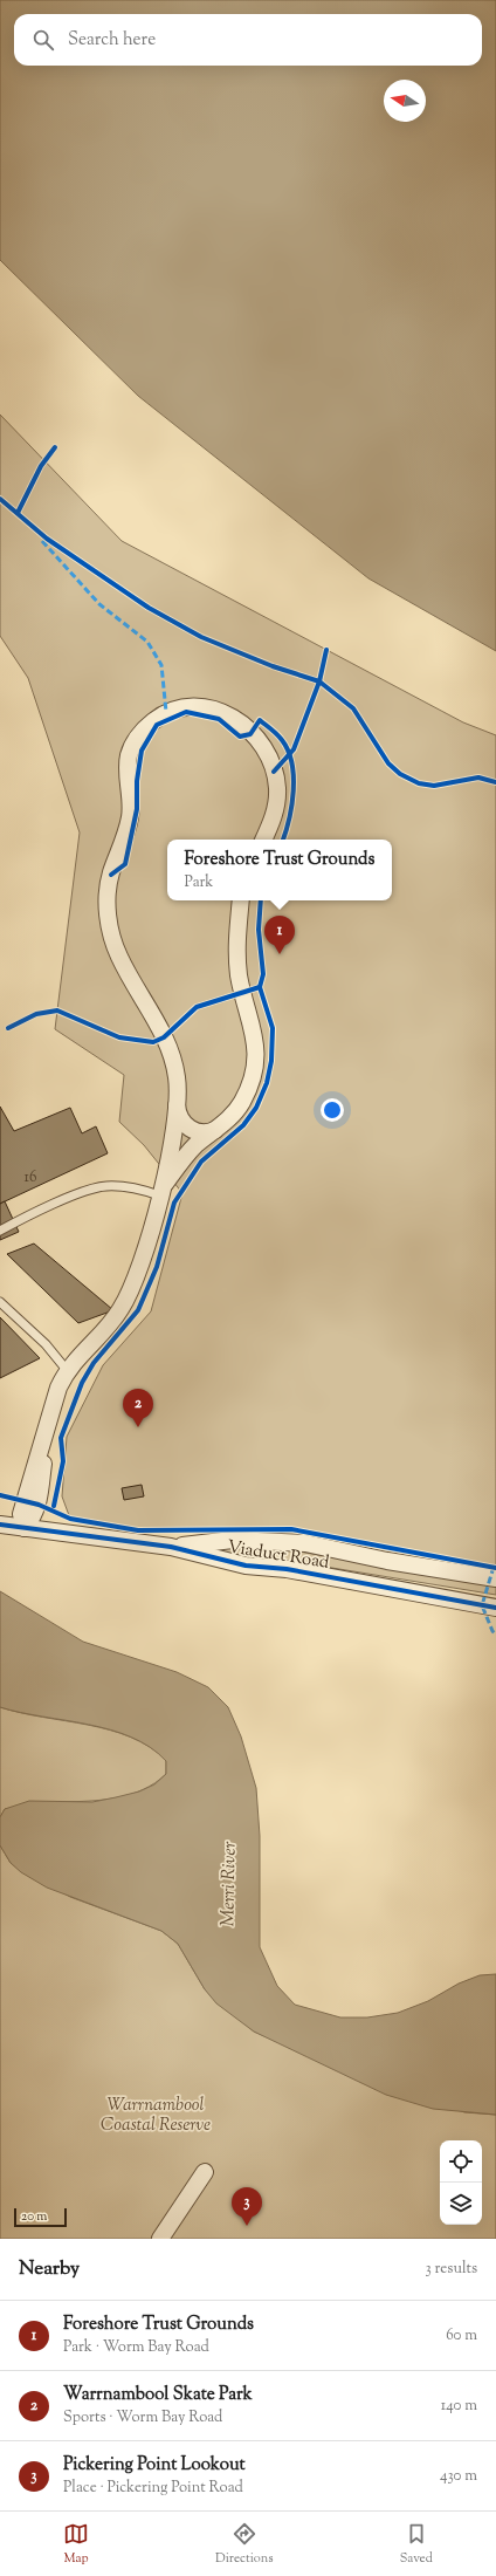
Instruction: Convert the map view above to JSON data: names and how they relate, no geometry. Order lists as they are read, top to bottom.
{
  "streets": {
    "street": ["Viaduct Road"]
  },
  "water": ["Merri River"],
  "parks": ["Warrnambool Coastal Reserve"],
  "house_numbers": ["16"],
  "scale_bar": "20 m",
  "north": "left",
  "page": {
    "search": "Search here",
    "popup": ["Foreshore Trust Grounds", "Park"],
    "pins": ["1", "2", "3"],
    "scale": "20 m",
    "heading": ["Nearby", "3 results"],
    "list": [
      {
        "mark": "1",
        "name": "Foreshore Trust Grounds",
        "note": "Park · Worm Bay Road",
        "value": "60 m"
      },
      {
        "mark": "2",
        "name": "Warrnambool Skate Park",
        "note": "Sports · Worm Bay Road",
        "value": "140 m"
      },
      {
        "mark": "3",
        "name": "Pickering Point Lookout",
        "note": "Place · Pickering Point Road",
        "value": "430 m"
      }
    ],
    "nav": ["Map", "Directions", "Saved"]
  }
}
